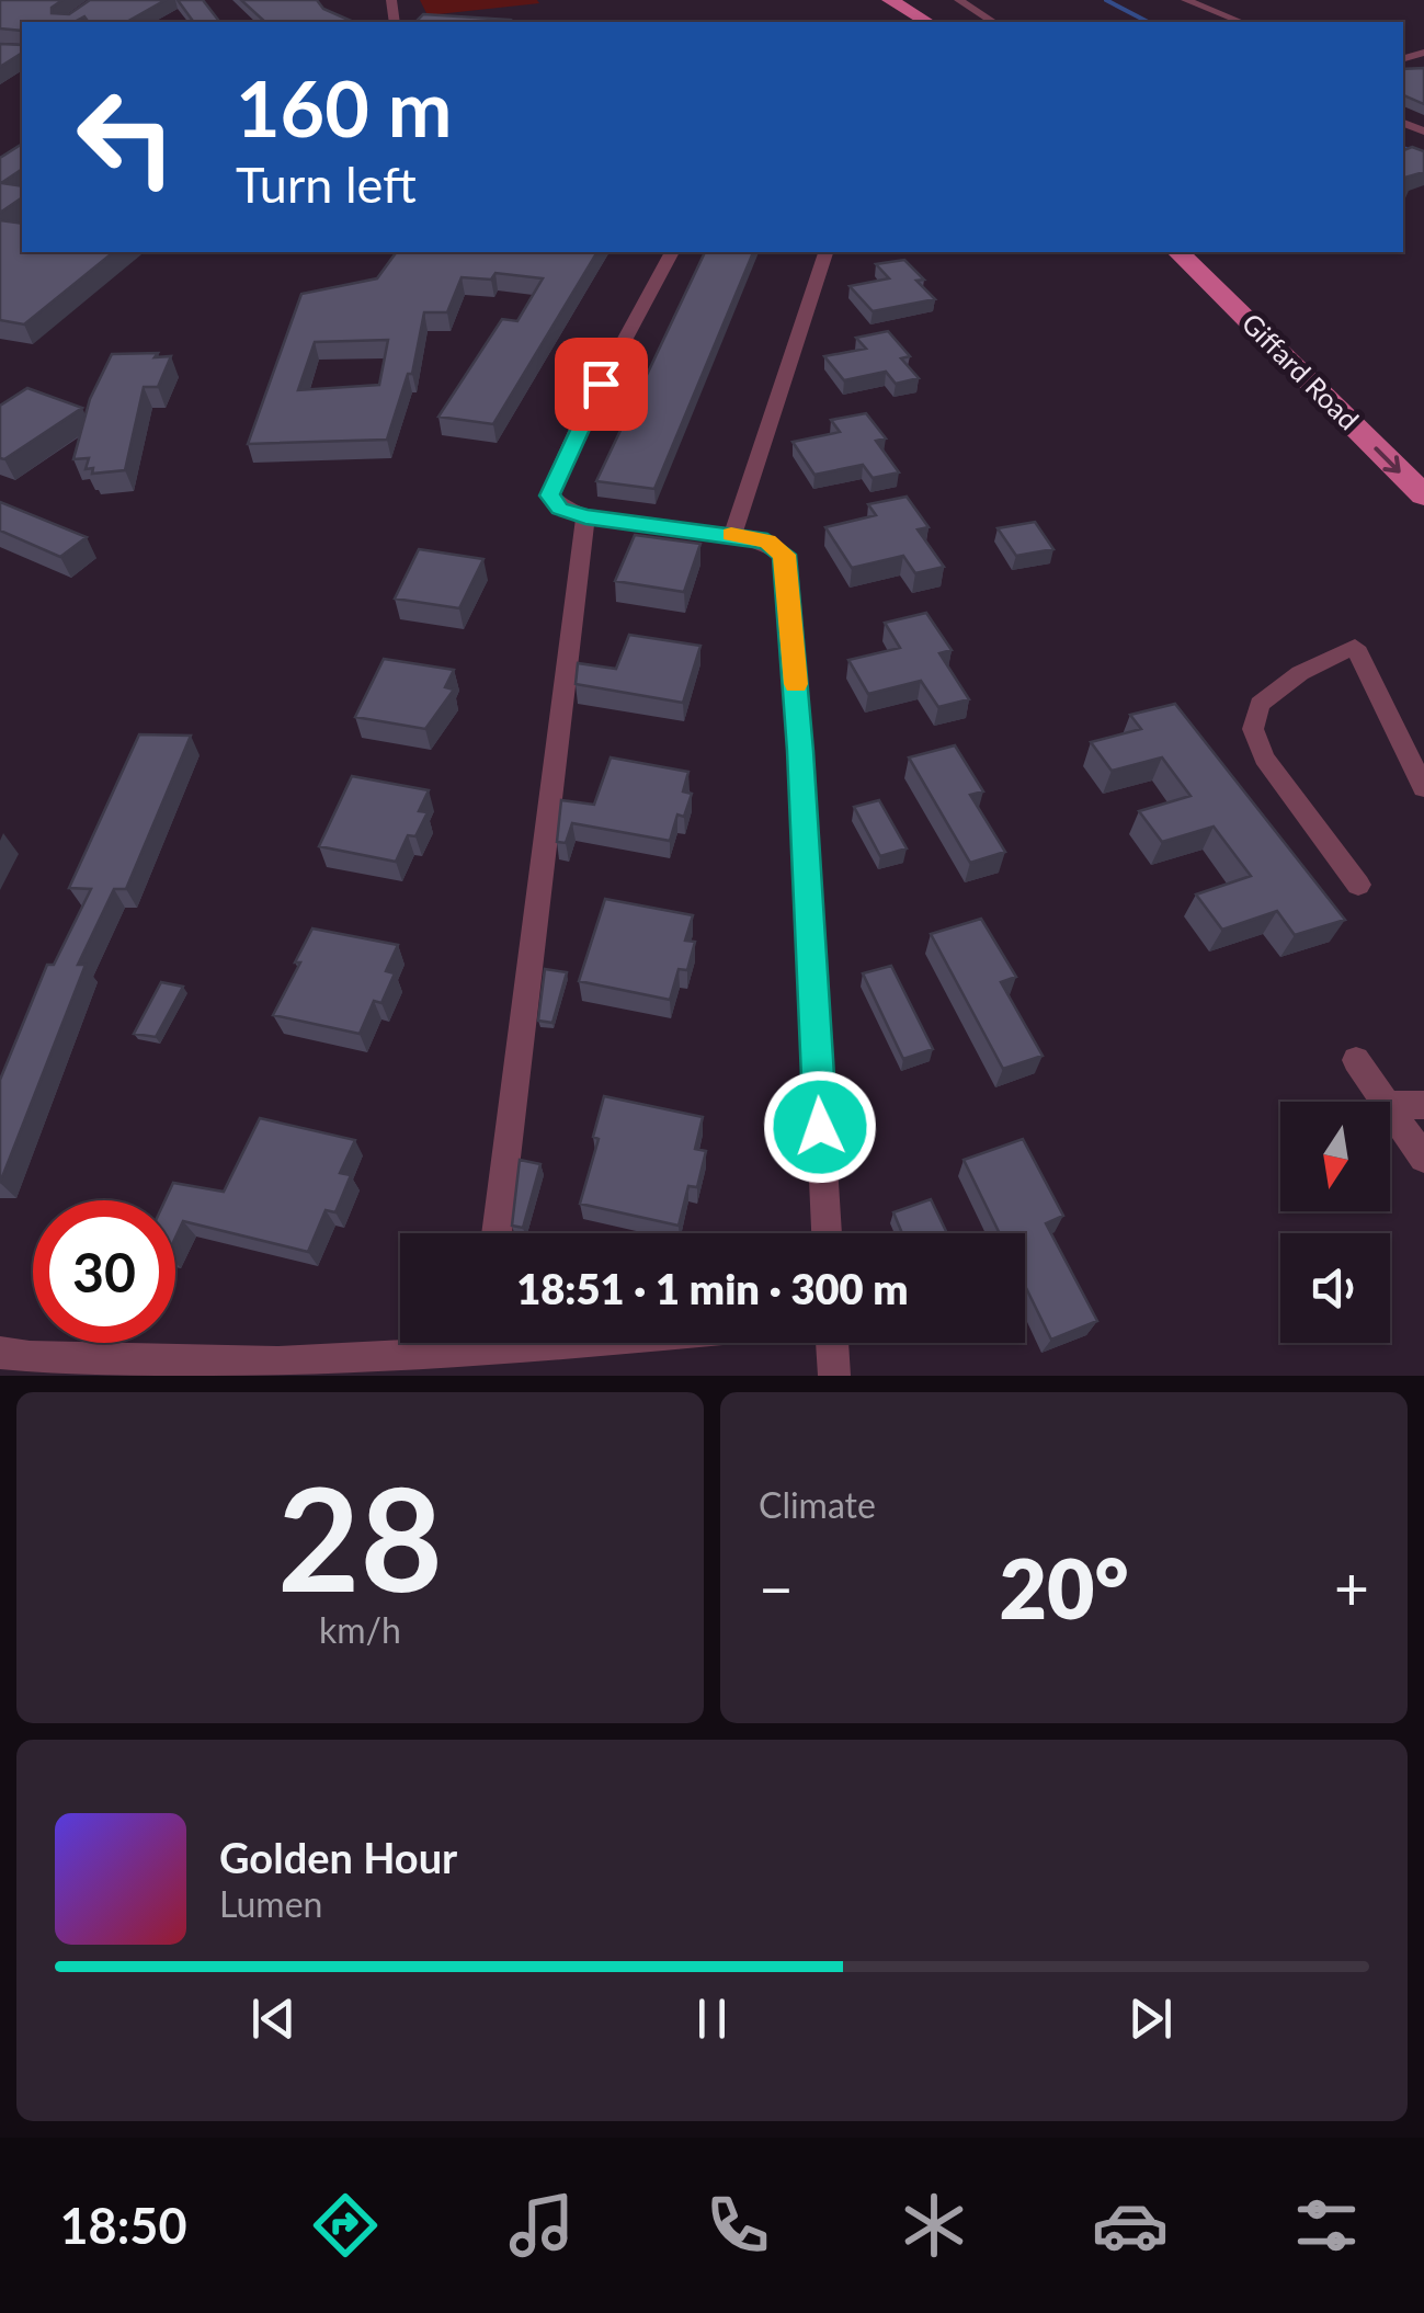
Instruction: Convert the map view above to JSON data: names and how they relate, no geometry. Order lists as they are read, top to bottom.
{
  "streets": {
    "main road": ["Giffard Road"]
  },
  "north": "bottom",
  "page": {
    "turn": ["160 m", "Turn left"],
    "limit": "30",
    "trip": "18:51 · 1 min · 300 m",
    "tile": [
      ["28", "km/h"],
      "Climate"
    ],
    "heat": ["−", "20°", "+"],
    "song": ["Golden Hour", "Lumen"],
    "tabs": "18:50"
  }
}
